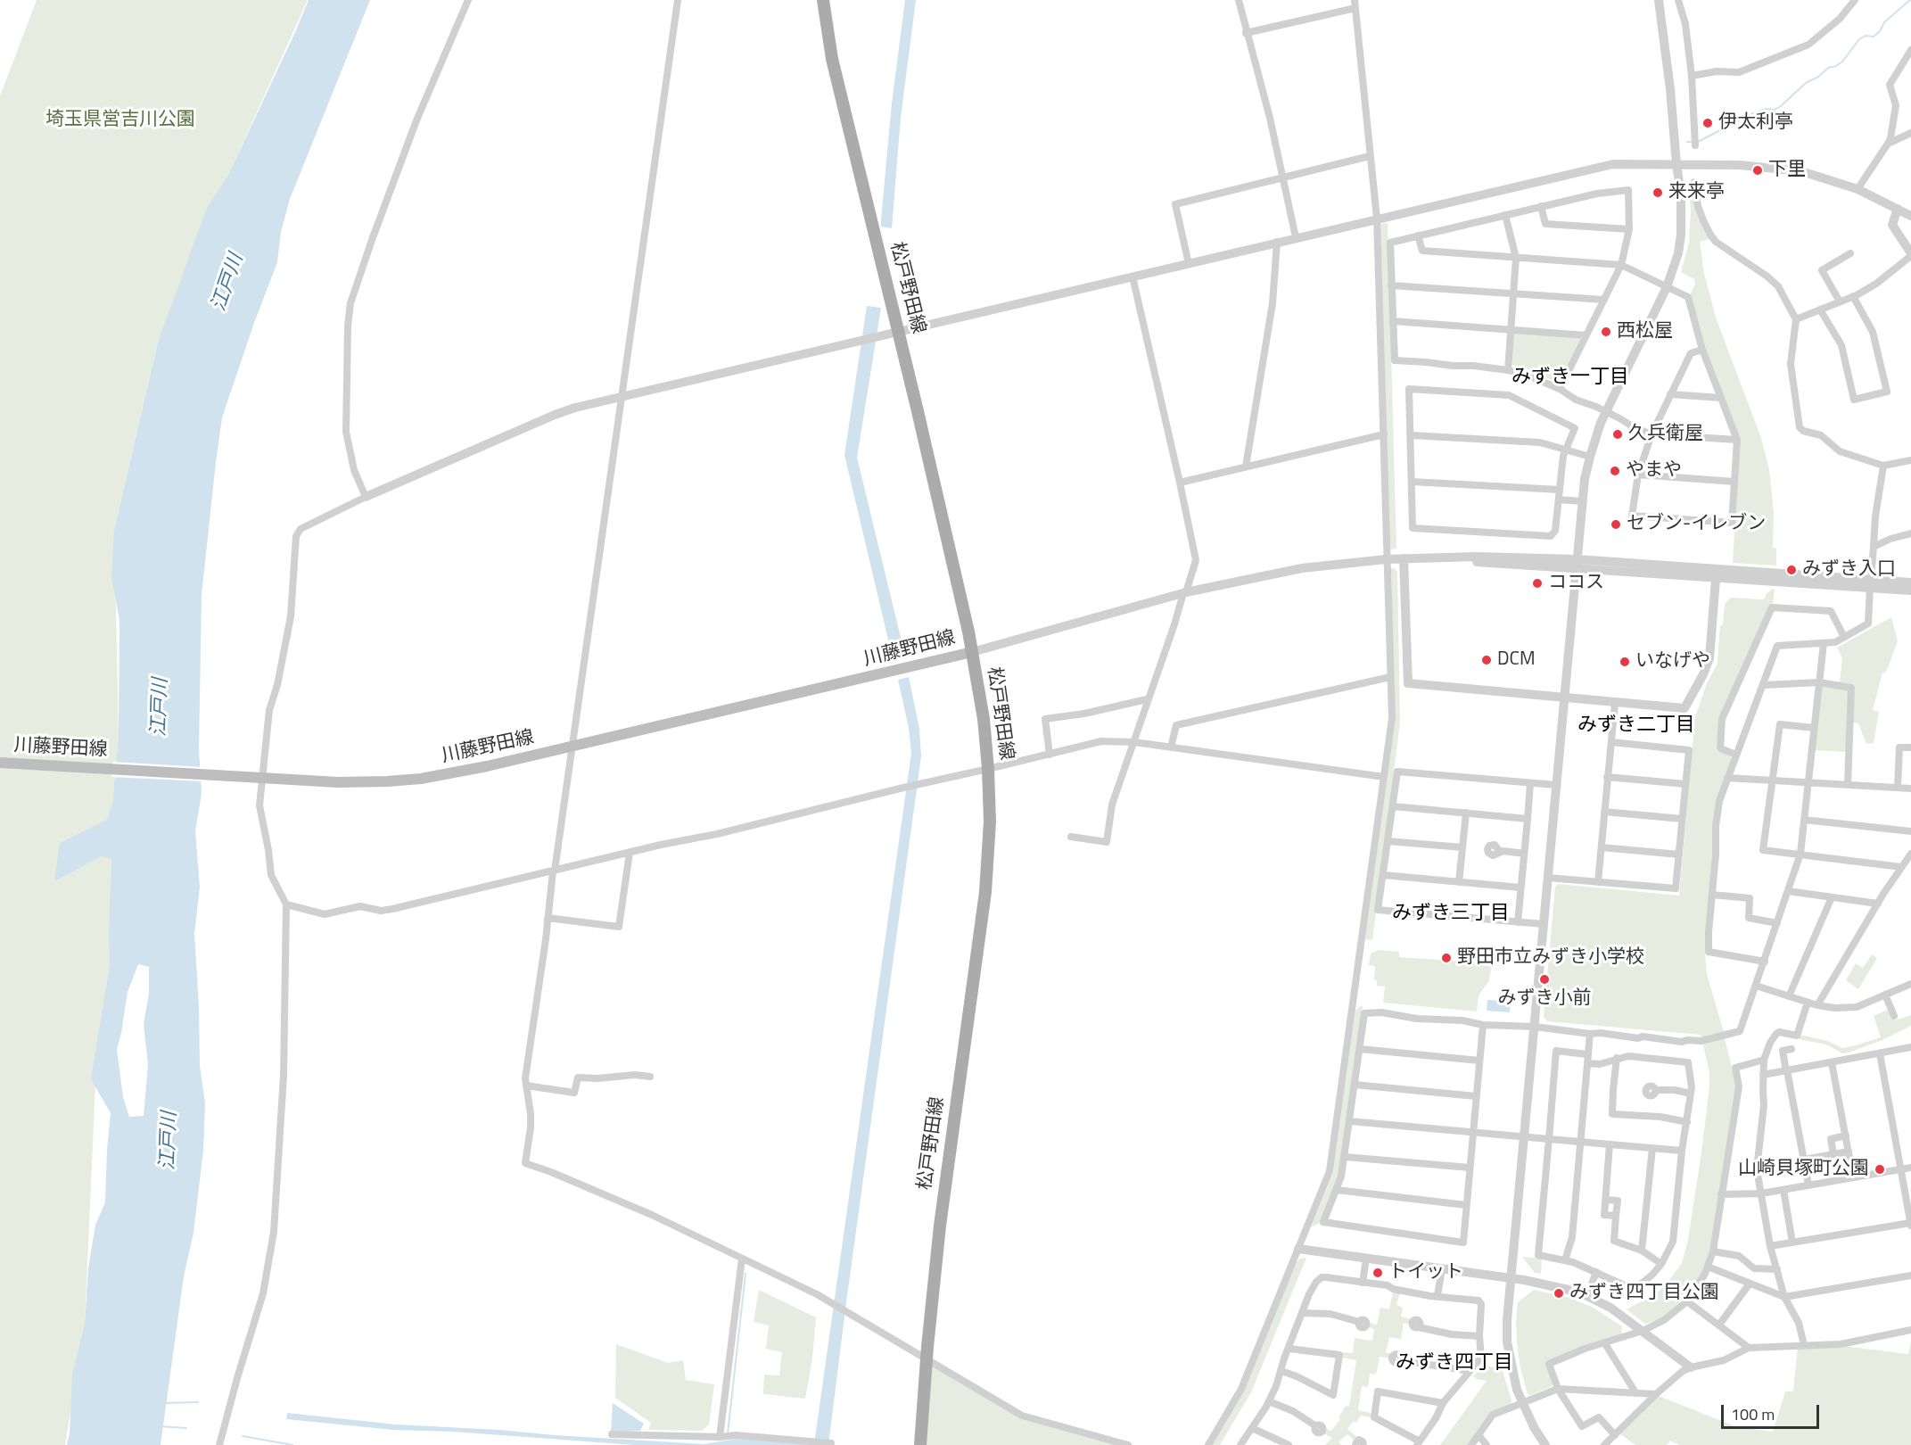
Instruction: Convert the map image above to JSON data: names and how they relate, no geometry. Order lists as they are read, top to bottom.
{
  "streets": {
    "main road": ["松戸野田線", "川藤野田線"]
  },
  "crossings": [
    ["松戸野田線", "川藤野田線"]
  ],
  "districts": [
    "みずき一丁目",
    "みずき二丁目",
    "みずき三丁目",
    "みずき四丁目"
  ],
  "water": ["江戸川"],
  "parks": ["埼玉県営吉川公園"],
  "places": [
    "伊太利亭",
    "下里",
    "来来亭",
    "西松屋",
    "久兵衛屋",
    "やまや",
    "セブン-イレブン",
    "みずき入口",
    "ココス",
    "DCM",
    "いなげや",
    "野田市立みずき小学校",
    "みずき小前",
    "山崎貝塚町公園",
    "トイット",
    "みずき四丁目公園"
  ],
  "scale_bar": "100 m"
}
